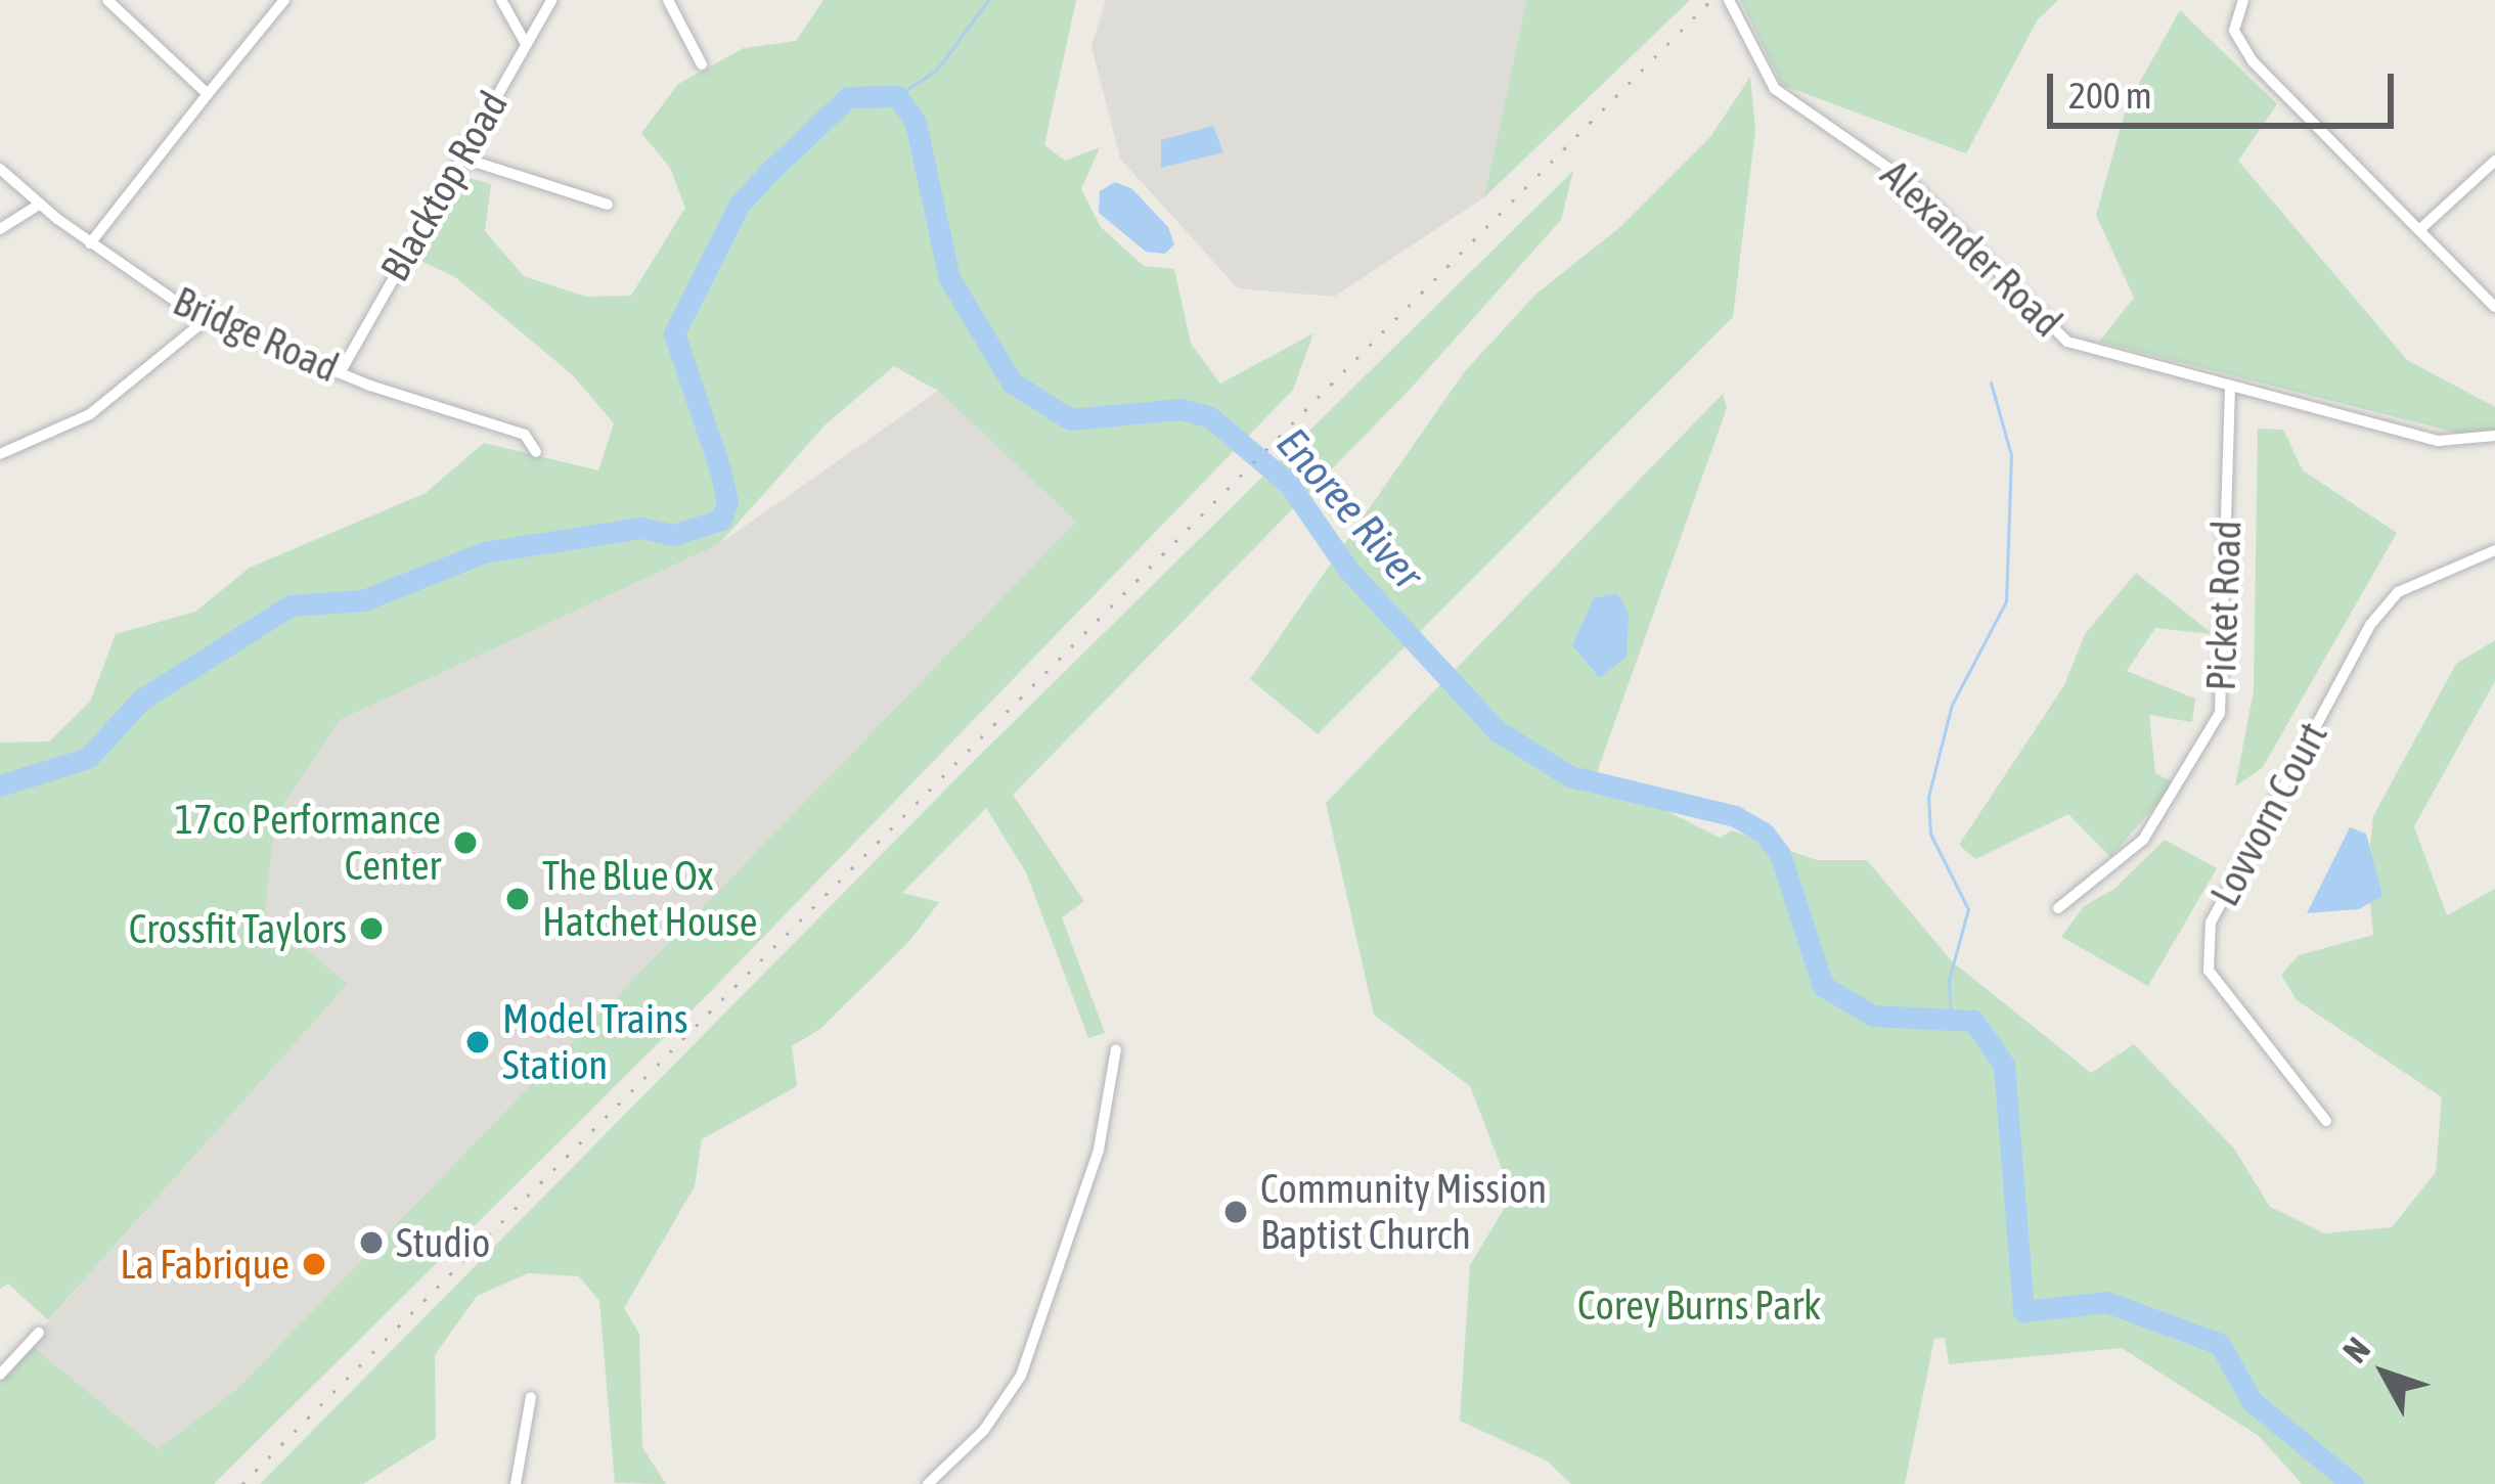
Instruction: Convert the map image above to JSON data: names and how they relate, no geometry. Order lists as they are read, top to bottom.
{
  "streets": {
    "street": [
      "Blacktop Road",
      "Alexander Road",
      "Bridge Road",
      "Picket Road",
      "Lovvorn Court"
    ]
  },
  "crossings": [
    ["Blacktop Road", "Bridge Road"],
    ["Alexander Road", "Picket Road"]
  ],
  "water": ["Enoree River"],
  "parks": ["Corey Burns Park"],
  "places": [
    "17co Performance Center",
    "The Blue Ox Hatchet House",
    "Crossfit Taylors",
    "Model Trains Station",
    "Community Mission Baptist Church",
    "Studio",
    "La Fabrique"
  ],
  "scale_bar": "200 m",
  "north": "top left"
}
